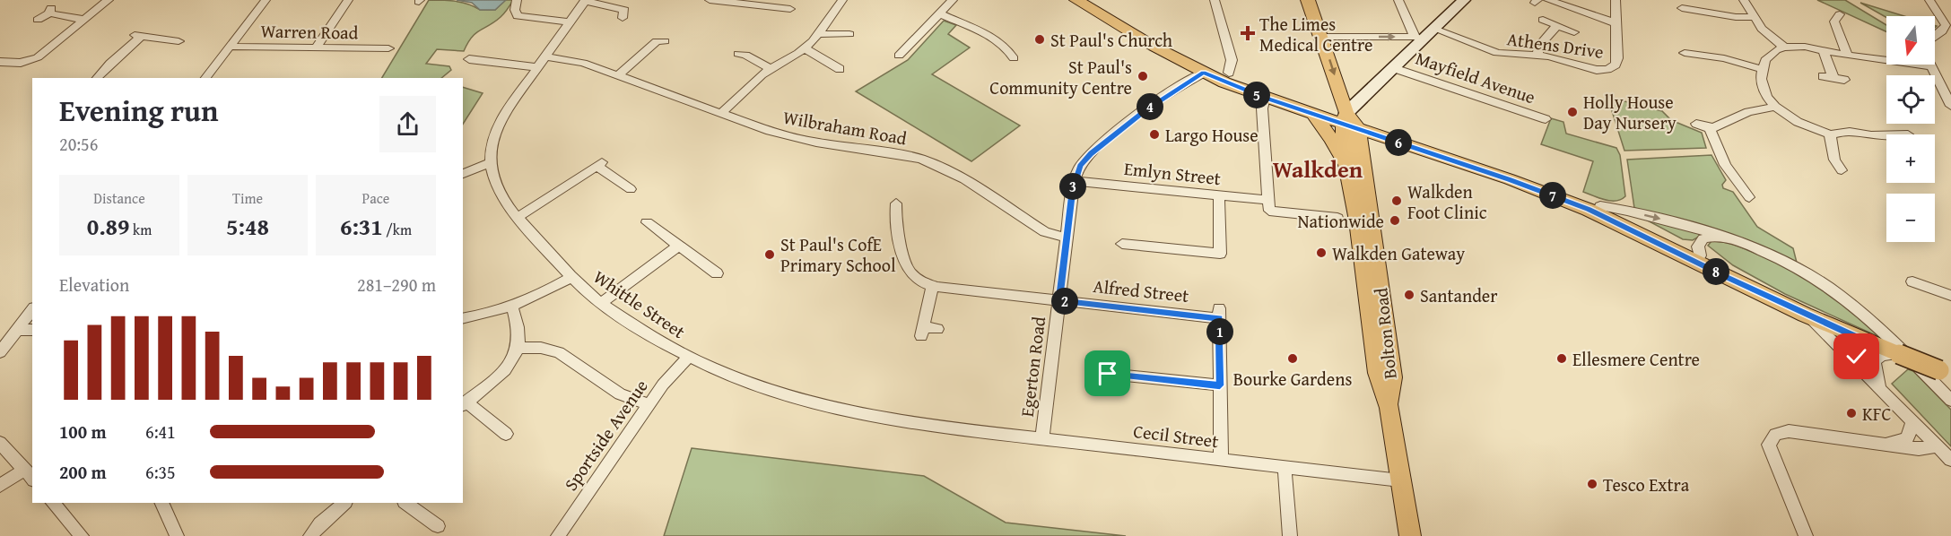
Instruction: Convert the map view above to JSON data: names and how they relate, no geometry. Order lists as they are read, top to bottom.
{
  "streets": {
    "main road": ["Bolton Road"],
    "street": [
      "Warren Road",
      "Athens Drive",
      "Mayfield Avenue",
      "Wilbraham Road",
      "Emlyn Street",
      "Alfred Street",
      "Whittle Street",
      "Egerton Road",
      "Sportside Avenue",
      "Cecil Street"
    ]
  },
  "crossings": [
    ["Wilbraham Road", "Whittle Street"],
    ["Wilbraham Road", "Egerton Road"],
    ["Emlyn Street", "Egerton Road"],
    ["Alfred Street", "Egerton Road"],
    ["Alfred Street", "Cecil Street"],
    ["Whittle Street", "Sportside Avenue"],
    ["Whittle Street", "Cecil Street"],
    ["Bolton Road", "Cecil Street"],
    ["Egerton Road", "Cecil Street"]
  ],
  "districts": ["Walkden"],
  "places": {
    "health": ["The Limes Medical Centre"],
    "other": [
      "St Paul's Church",
      "St Paul's Community Centre",
      "Holly House Day Nursery",
      "Largo House",
      "Walkden Foot Clinic",
      "Nationwide",
      "Walkden Gateway",
      "St Paul's CofE Primary School",
      "Santander",
      "Bourke Gardens",
      "Ellesmere Centre",
      "KFC",
      "Tesco Extra"
    ]
  },
  "north": "bottom",
  "page": {
    "map_buttons": ["+", "−"],
    "heading": ["Evening run", "20:56"],
    "pins": [
      "5",
      "4",
      "6",
      "3",
      "7",
      "8",
      "2",
      "1"
    ],
    "stats": [
      ["Distance", "0.89 km"],
      ["Time", "5:48"],
      ["Pace", "6:31 /km"]
    ],
    "chart": ["Elevation", "281–290 m"],
    "list": [
      {
        "name": "100 m",
        "note": "6:41"
      },
      {
        "name": "200 m",
        "note": "6:35"
      }
    ]
  }
}
